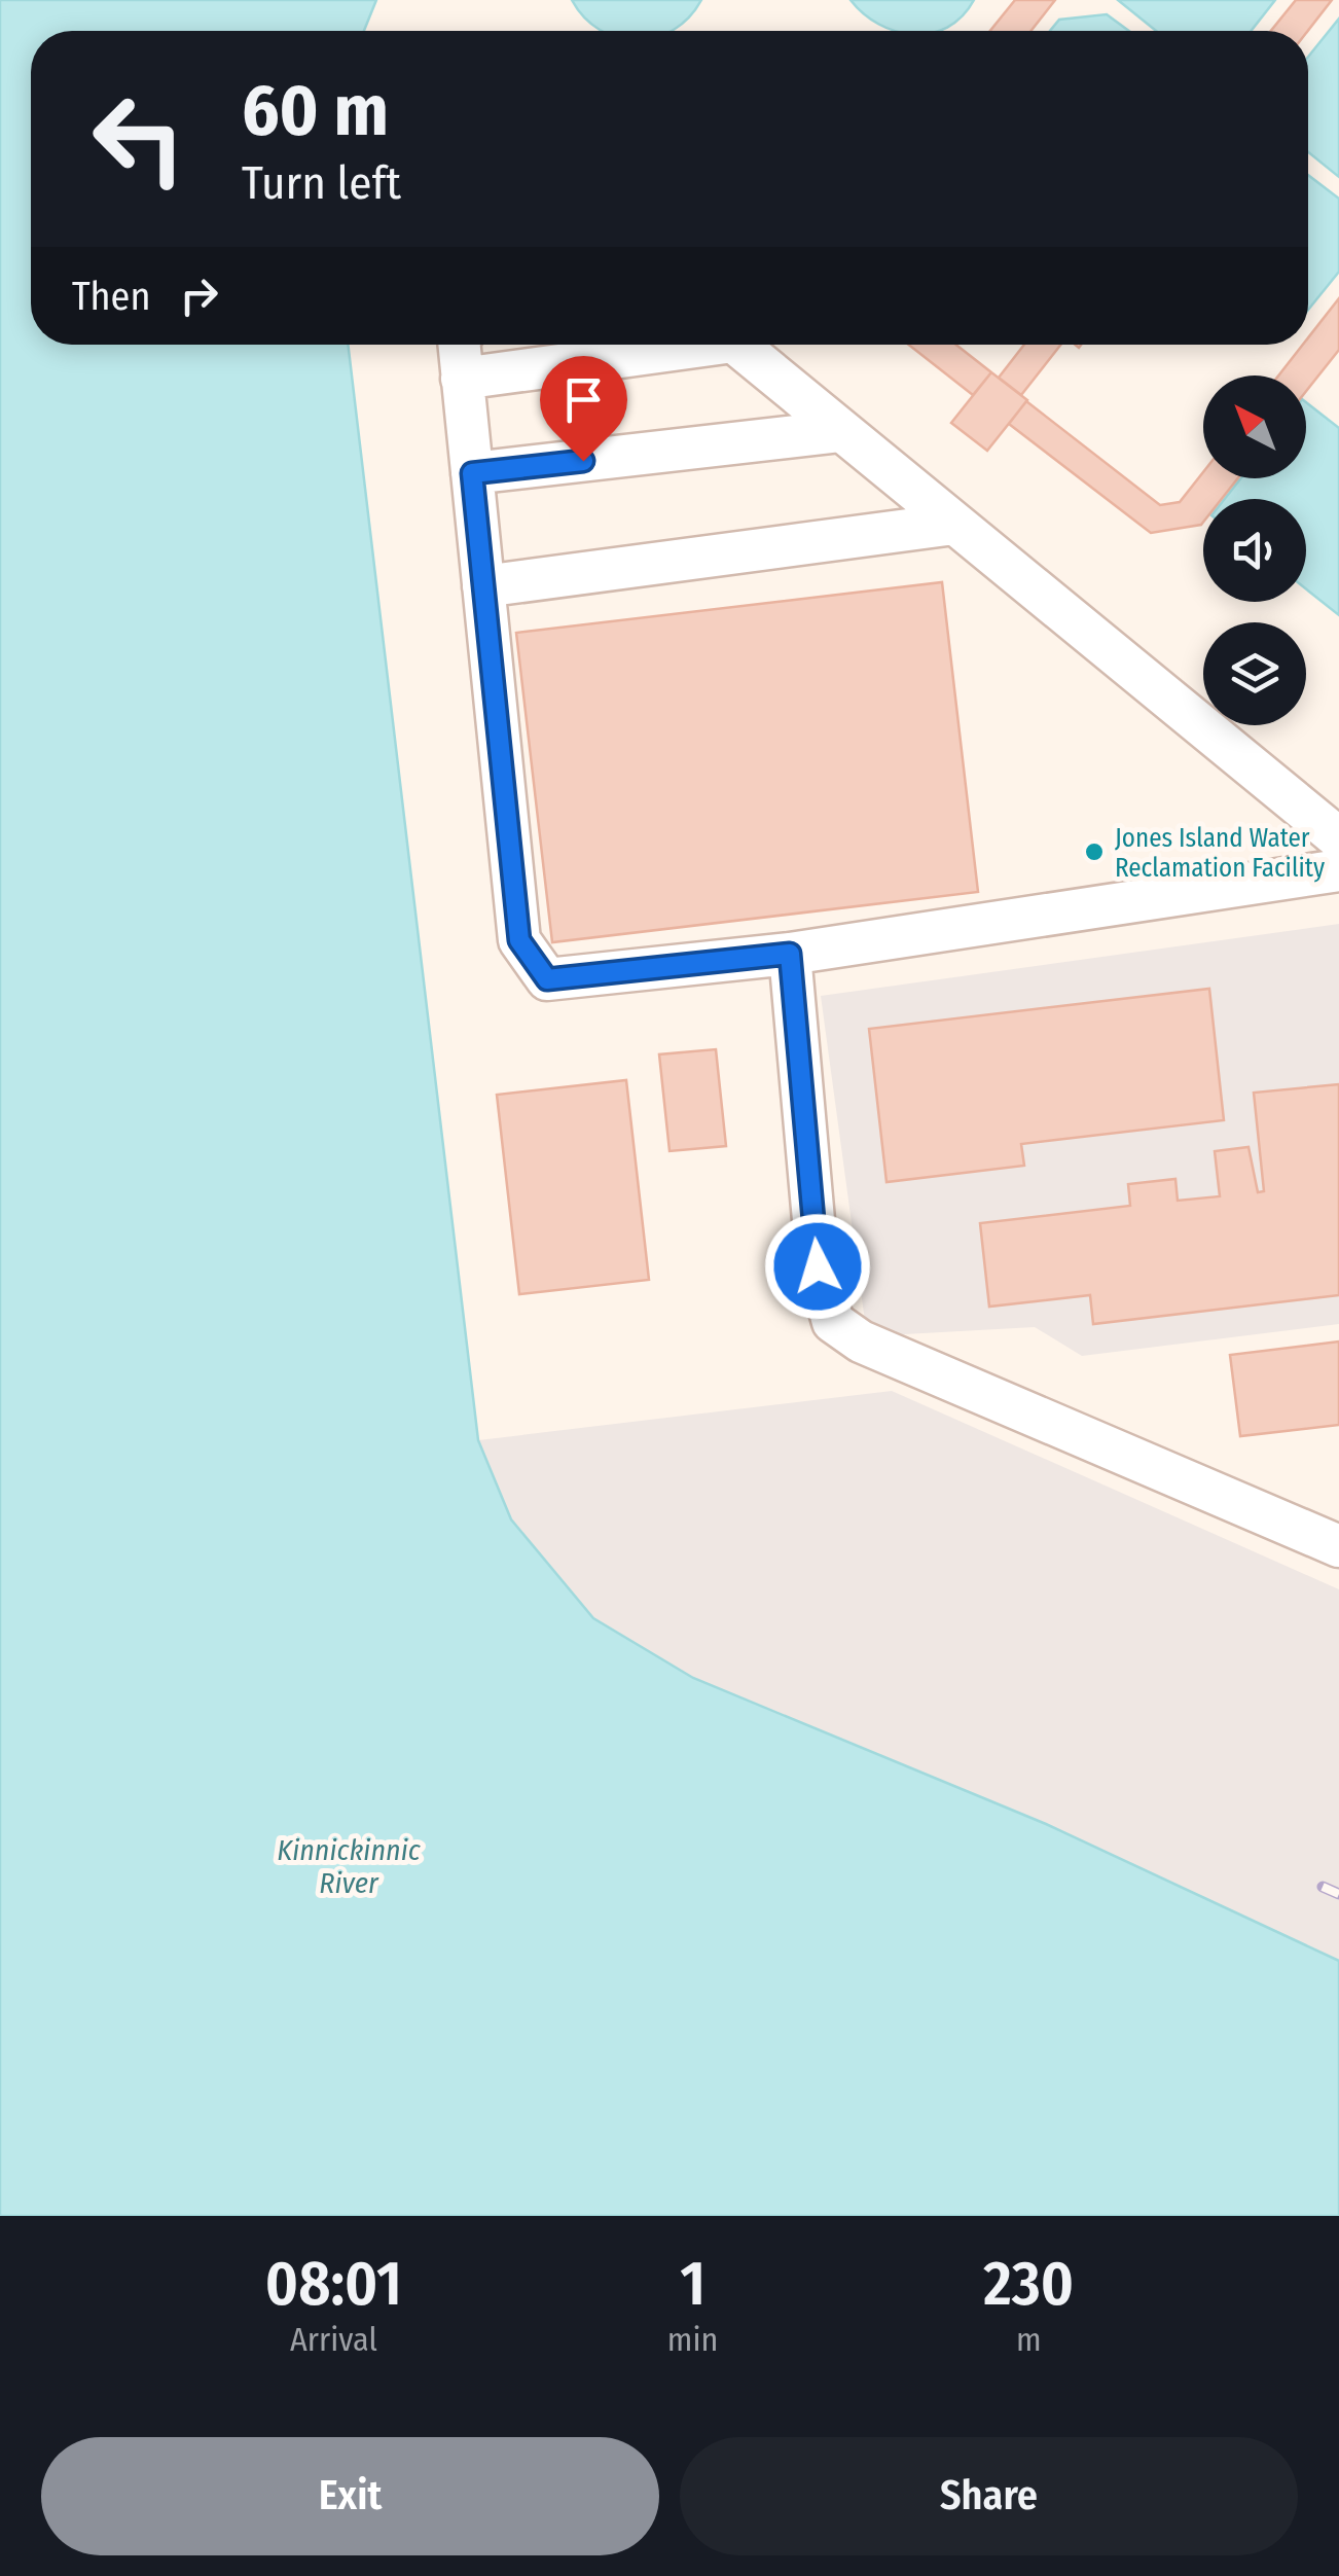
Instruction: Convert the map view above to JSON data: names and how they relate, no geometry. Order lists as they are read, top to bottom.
{
  "water": ["Kinnickinnic River"],
  "places": ["Jones Island Water Reclamation Facility"],
  "north": "top left",
  "page": {
    "turn": ["60 m", "Turn left"],
    "then": "Then",
    "eta": [
      "08:01",
      "Arrival",
      "1",
      "min",
      "230",
      "m"
    ],
    "buttons": ["Exit", "Share"]
  }
}
